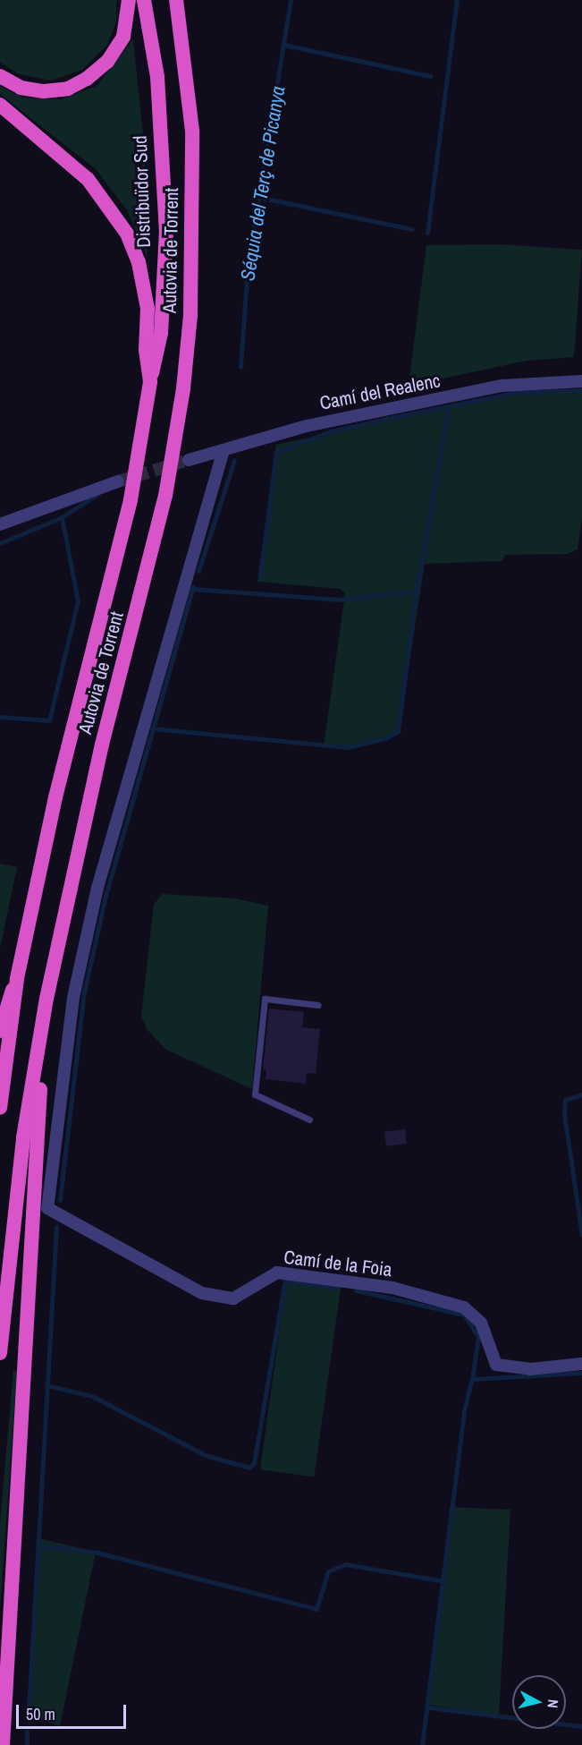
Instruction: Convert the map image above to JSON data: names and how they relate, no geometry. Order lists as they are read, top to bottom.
{
  "streets": {
    "highway": ["Distribuïdor Sud", "Autovia de Torrent"],
    "street": ["Camí del Realenc", "Camí de la Foia"]
  },
  "crossings": [
    ["Distribuïdor Sud", "Autovia de Torrent"],
    ["Camí del Realenc", "Camí de la Foia"]
  ],
  "water": ["Séquia del Terç de Picanya"],
  "scale_bar": "50 m",
  "north": "right"
}
